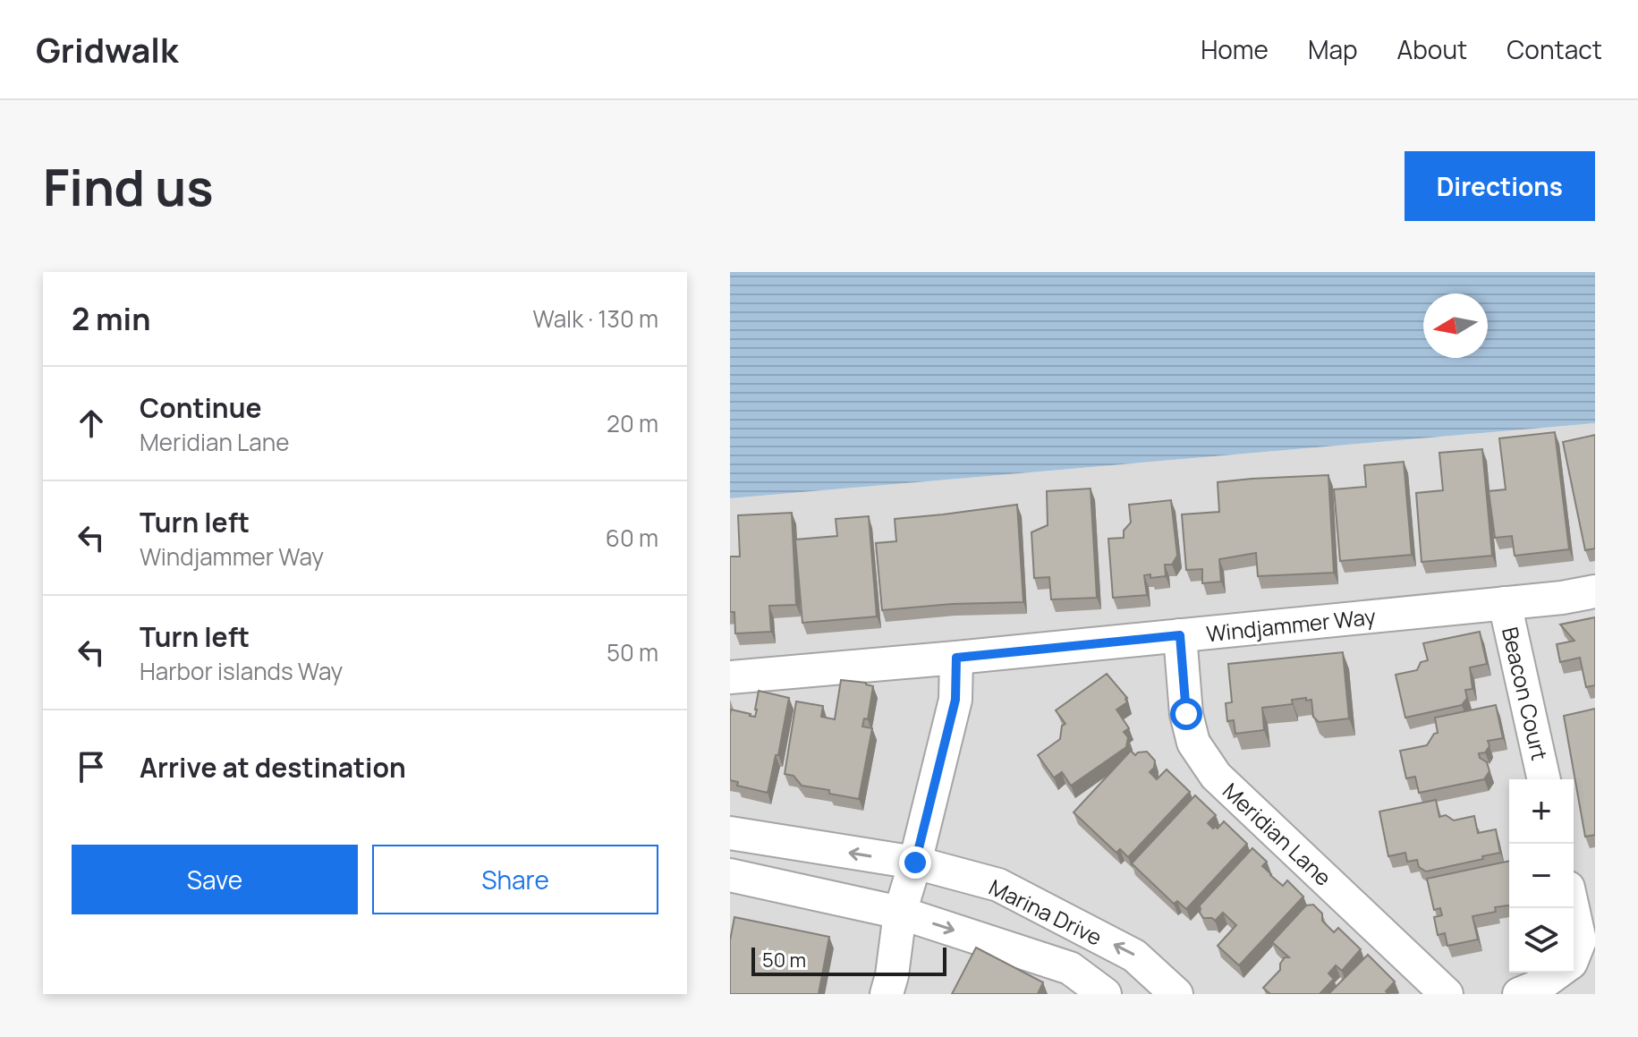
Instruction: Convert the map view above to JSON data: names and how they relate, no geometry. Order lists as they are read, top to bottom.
{
  "streets": {
    "street": [
      "Windjammer Way",
      "Beacon Court",
      "Meridian Lane",
      "Marina Drive"
    ]
  },
  "crossings": [
    ["Windjammer Way", "Beacon Court"],
    ["Windjammer Way", "Meridian Lane"]
  ],
  "scale_bar": "50 m",
  "north": "left",
  "page": {
    "header": "Gridwalk",
    "nav": [
      "Home",
      "Map",
      "About",
      "Contact"
    ],
    "buttons": [
      "Directions",
      ["Save", "Share"]
    ],
    "title": "Find us",
    "heading": ["2 min", "Walk · 130 m"],
    "list": [
      ["Continue", "Meridian Lane", "20 m"],
      ["Turn left", "Windjammer Way", "60 m"],
      ["Turn left", "Harbor islands Way", "50 m"],
      "Arrive at destination"
    ],
    "map_buttons": ["+", "−"],
    "scale": "50 m"
  }
}
